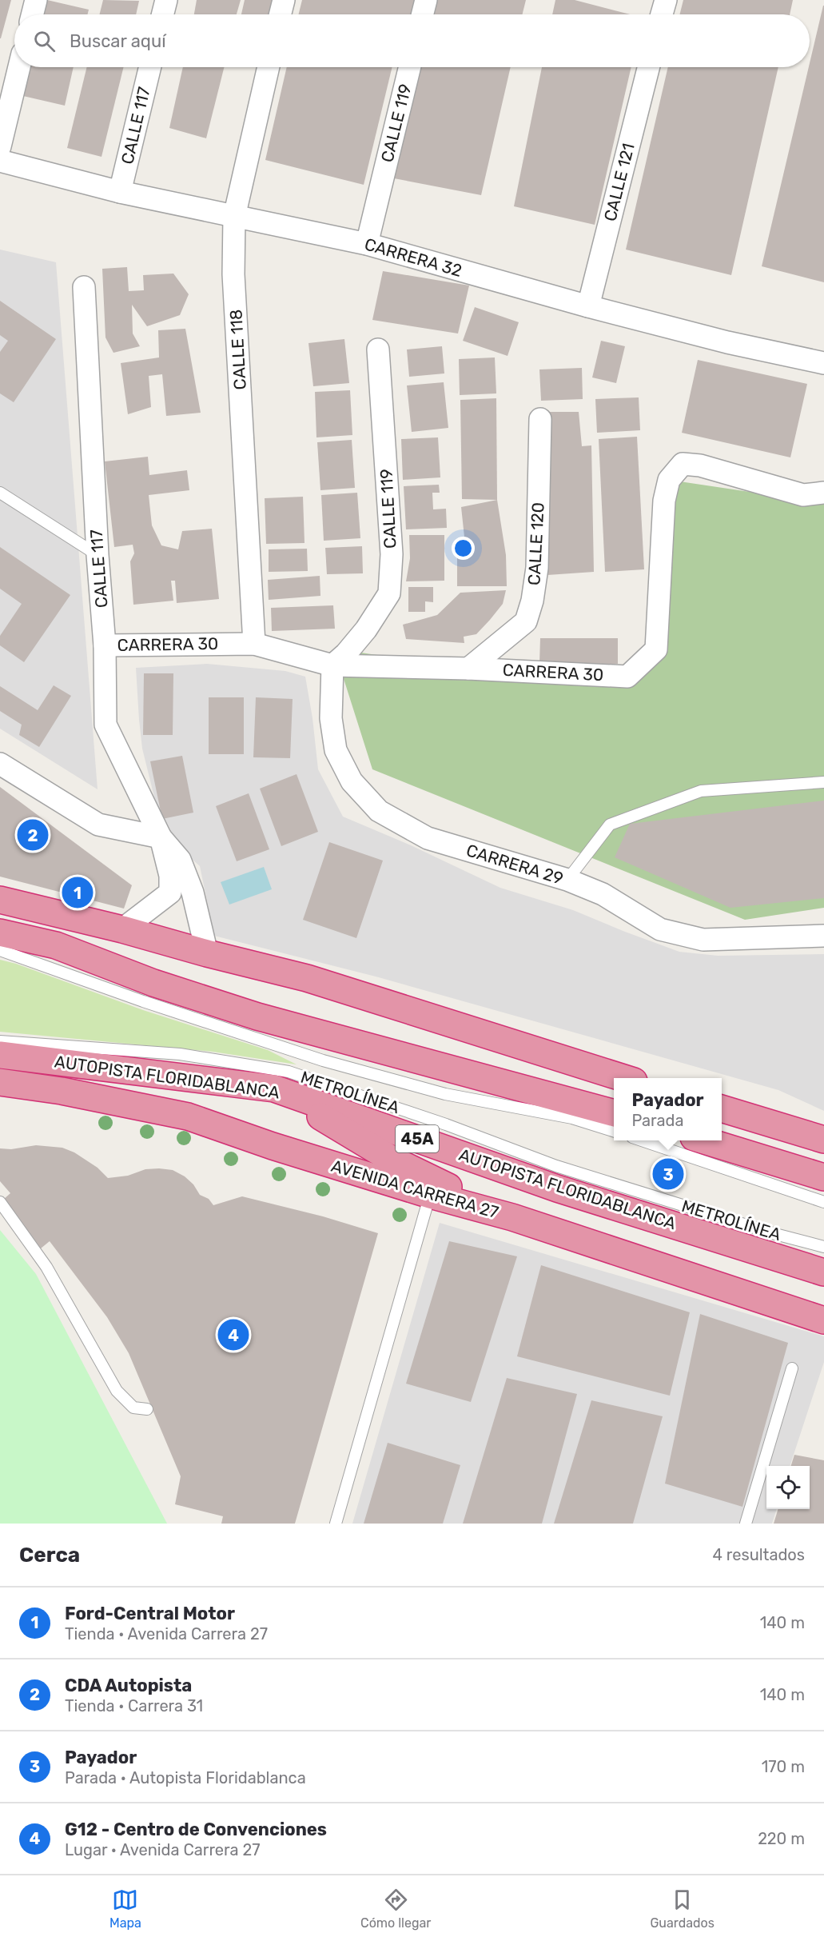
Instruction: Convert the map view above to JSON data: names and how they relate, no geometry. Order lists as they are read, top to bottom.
{
  "streets": {
    "highway": ["AUTOPISTA FLORIDABLANCA", "45A", "AVENIDA CARRERA 27"],
    "street": [
      "CALLE 119",
      "CALLE 117",
      "CALLE 121",
      "CARRERA 32",
      "CALLE 118",
      "CALLE 120",
      "CARRERA 30",
      "CARRERA 29"
    ],
    "lane": ["METROLÍNEA"]
  },
  "crossings": [
    ["CALLE 119", "CARRERA 32"],
    ["CALLE 119", "CARRERA 30"],
    ["CALLE 119", "CARRERA 29"],
    ["CALLE 117", "CARRERA 32"],
    ["CALLE 117", "CARRERA 30"],
    ["CALLE 121", "CARRERA 32"],
    ["CARRERA 32", "CALLE 118"],
    ["CALLE 118", "CARRERA 30"],
    ["CALLE 120", "CARRERA 30"],
    ["CARRERA 30", "CARRERA 29"]
  ],
  "page": {
    "search": "Buscar aquí",
    "pins": [
      "2",
      "1",
      "3",
      "4"
    ],
    "popup": ["Payador", "Parada"],
    "heading": ["Cerca", "4 resultados"],
    "list": [
      {
        "mark": "1",
        "name": "Ford-Central Motor",
        "note": "Tienda · Avenida Carrera 27",
        "value": "140 m"
      },
      {
        "mark": "2",
        "name": "CDA Autopista",
        "note": "Tienda · Carrera 31",
        "value": "140 m"
      },
      {
        "mark": "3",
        "name": "Payador",
        "note": "Parada · Autopista Floridablanca",
        "value": "170 m"
      },
      {
        "mark": "4",
        "name": "G12 - Centro de Convenciones",
        "note": "Lugar · Avenida Carrera 27",
        "value": "220 m"
      }
    ],
    "nav": ["Mapa", "Cómo llegar", "Guardados"]
  }
}
